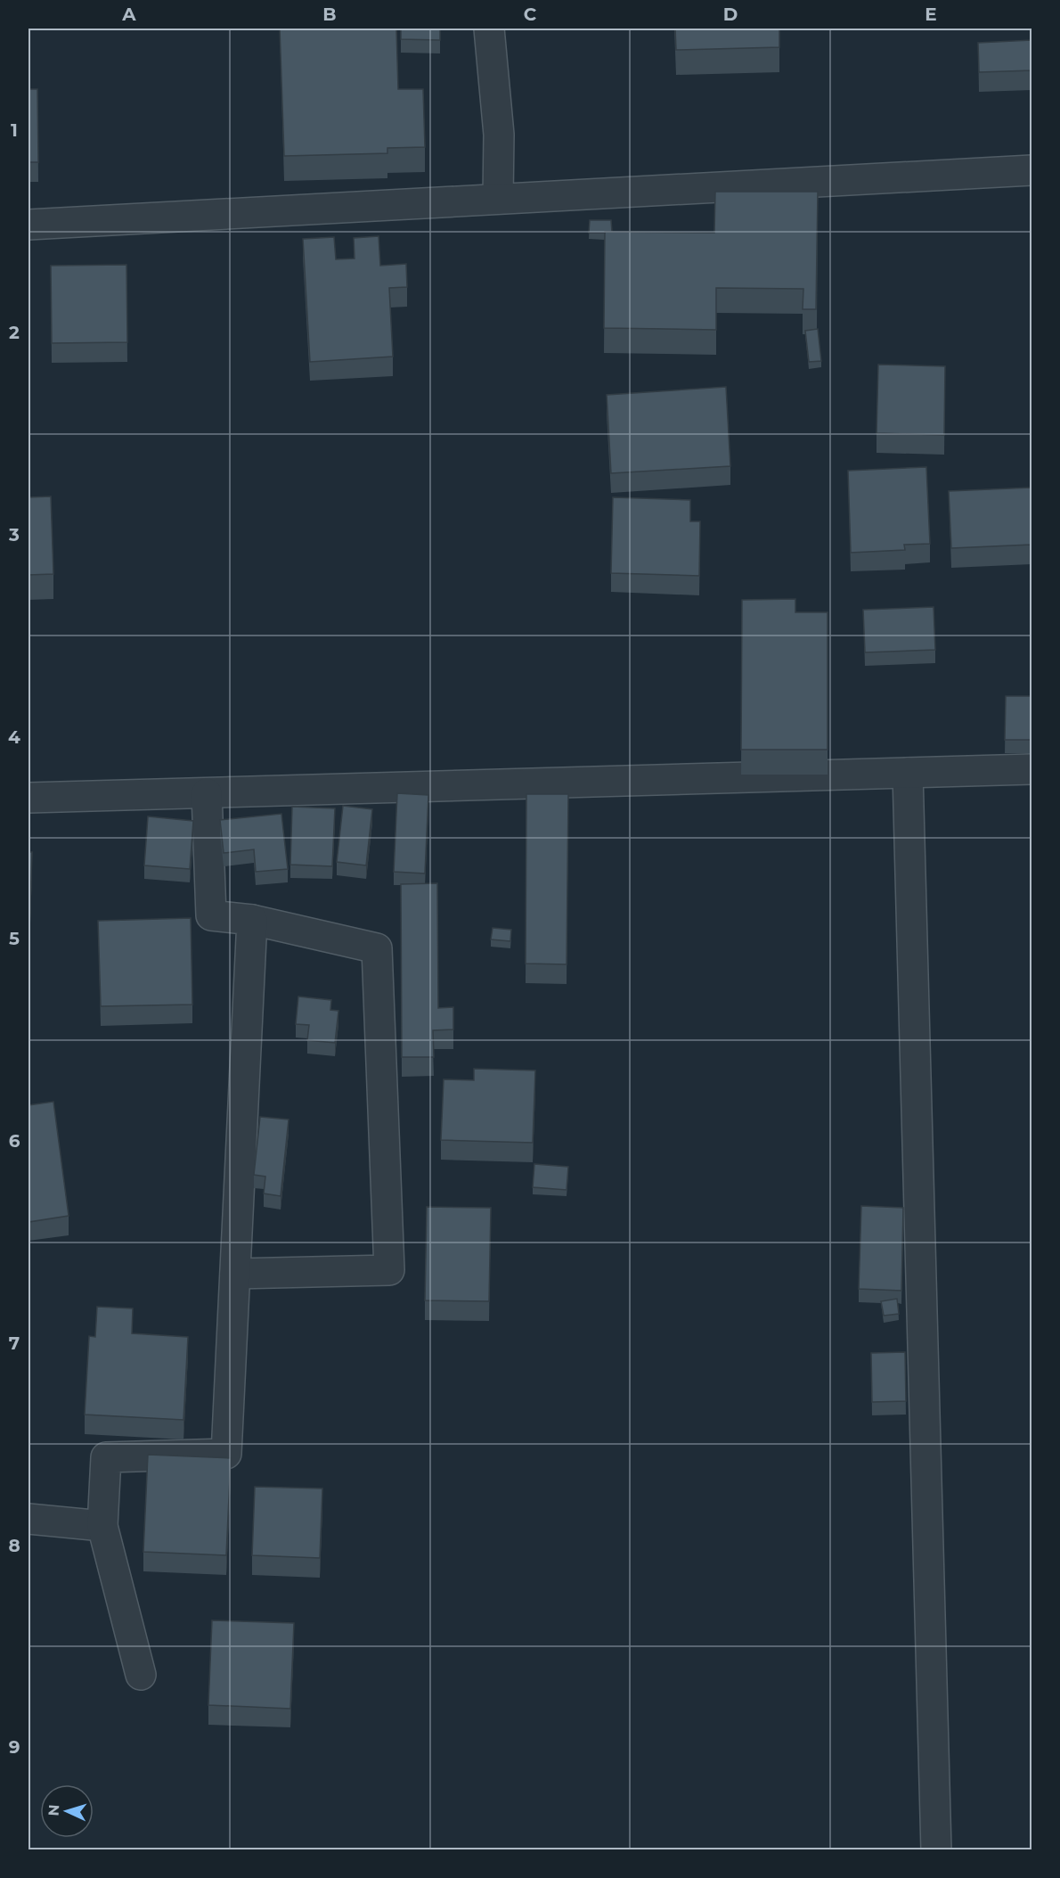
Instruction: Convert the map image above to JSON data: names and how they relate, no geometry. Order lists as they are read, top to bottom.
{
  "north": "left",
  "grid": {
    "columns": [
      "A",
      "B",
      "C",
      "D",
      "E"
    ],
    "rows": [
      "1",
      "2",
      "3",
      "4",
      "5",
      "6",
      "7",
      "8",
      "9"
    ]
  }
}
